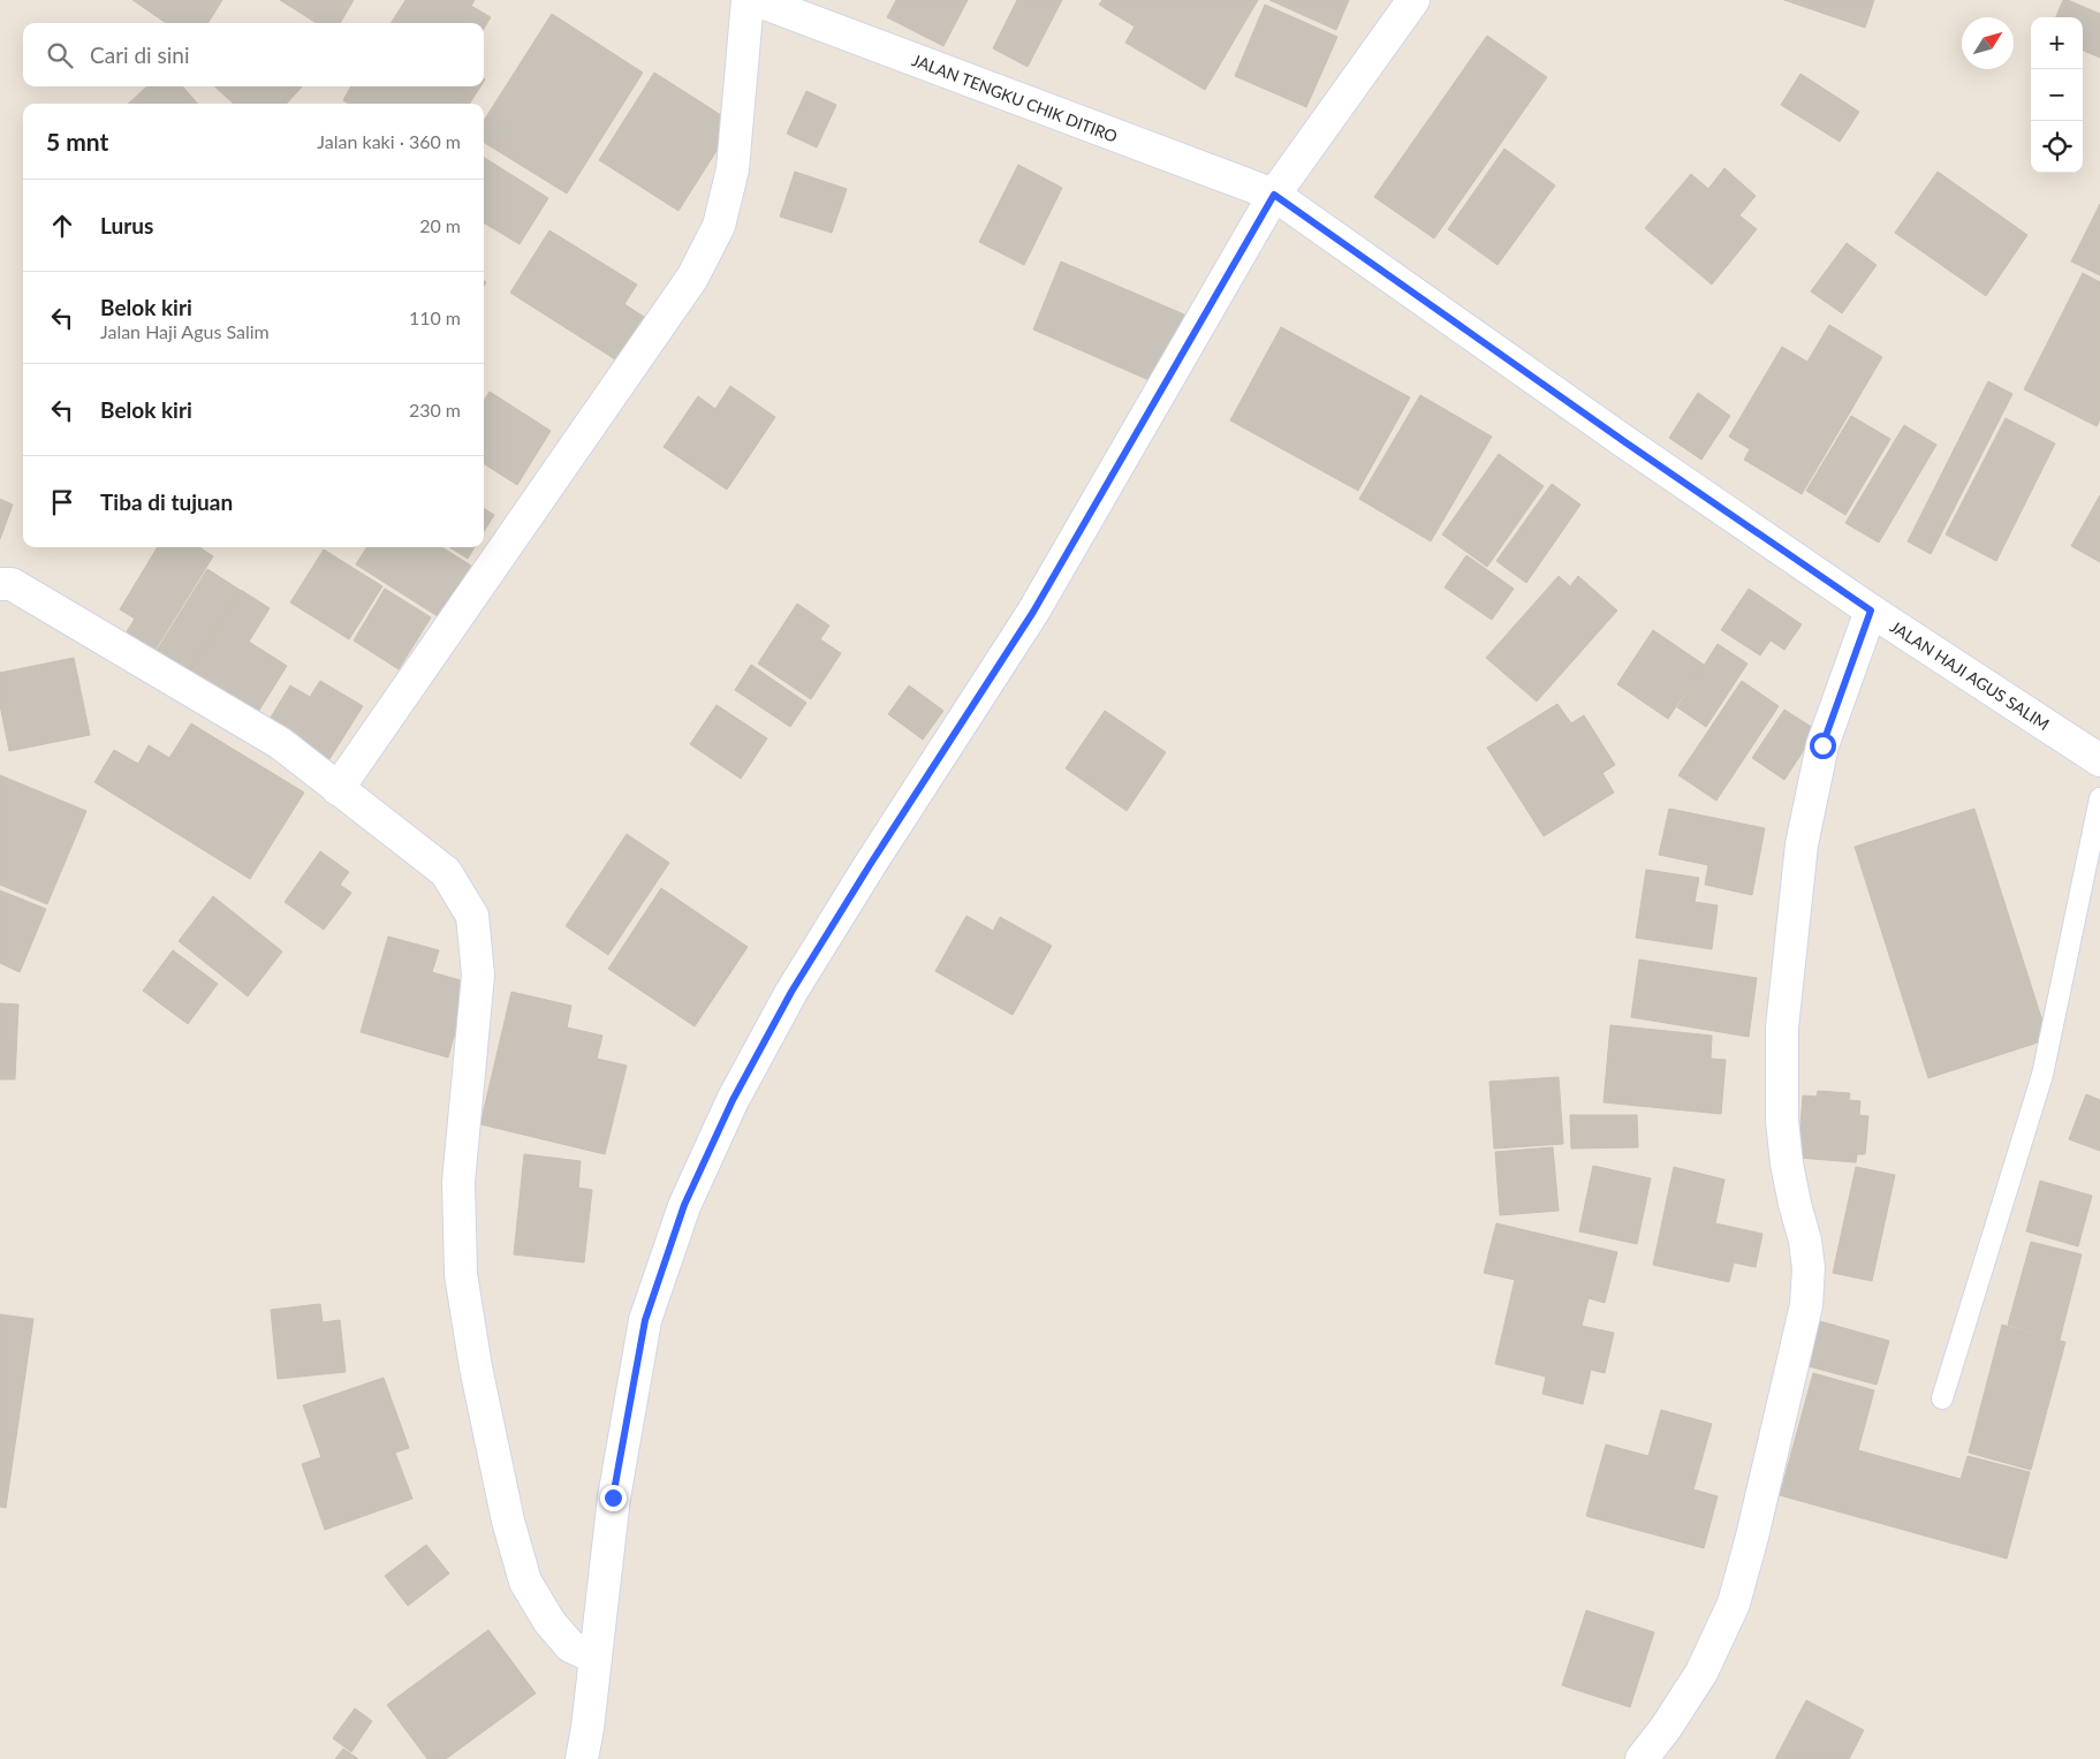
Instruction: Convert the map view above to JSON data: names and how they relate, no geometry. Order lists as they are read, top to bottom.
{
  "streets": {
    "street": ["JALAN TENGKU CHIK DITIRO", "JALAN HAJI AGUS SALIM"]
  },
  "crossings": [
    ["JALAN TENGKU CHIK DITIRO", "JALAN HAJI AGUS SALIM"]
  ],
  "north": "top right",
  "page": {
    "map_buttons": ["+", "−"],
    "search": "Cari di sini",
    "heading": ["5 mnt", "Jalan kaki · 360 m"],
    "list": [
      ["Lurus", "20 m"],
      ["Belok kiri", "Jalan Haji Agus Salim", "110 m"],
      ["Belok kiri", "230 m"],
      "Tiba di tujuan"
    ]
  }
}
